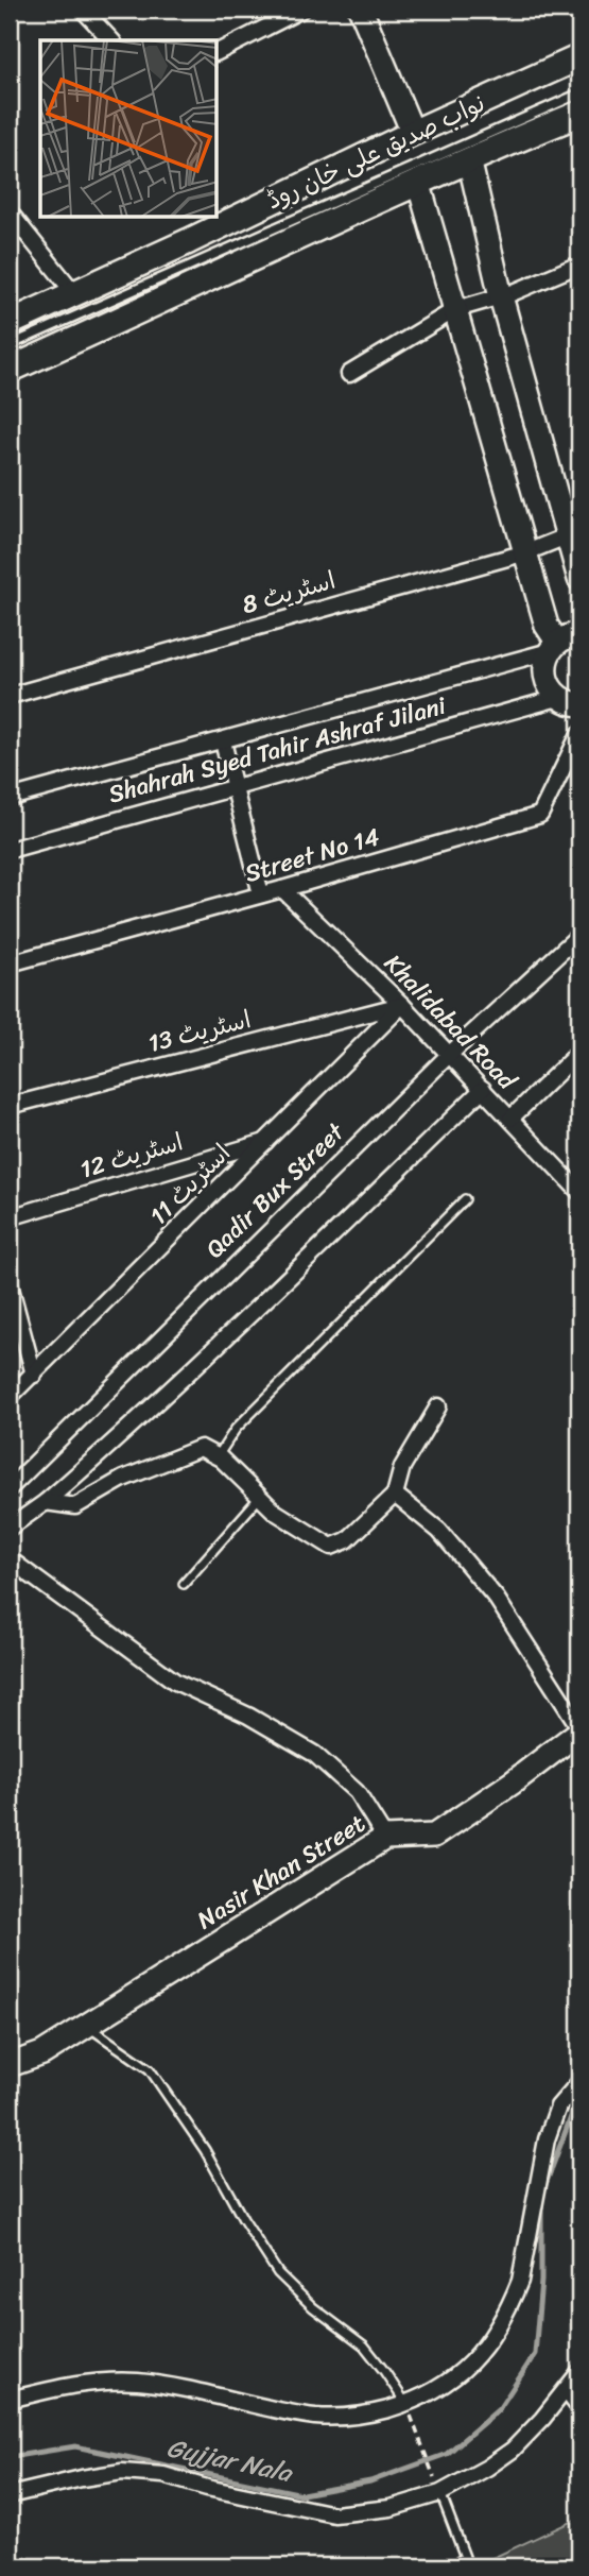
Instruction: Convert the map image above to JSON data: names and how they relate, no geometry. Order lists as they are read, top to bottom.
{
  "streets": {
    "main road": ["نواب صدیق علی خان روڈ"],
    "street": [
      "اسٹریٹ 8",
      "Shahrah Syed Tahir Ashraf Jilani",
      "Street No 14",
      "Khalidabad Road",
      "اسٹریٹ 13",
      "اسٹریٹ 12",
      "اسٹریٹ 11",
      "Qadir Bux Street",
      "Nasir Khan Street"
    ]
  },
  "crossings": [
    ["Street No 14", "Khalidabad Road"],
    ["Khalidabad Road", "اسٹریٹ 13"],
    ["Khalidabad Road", "اسٹریٹ 11"],
    ["Khalidabad Road", "Qadir Bux Street"],
    ["اسٹریٹ 13", "اسٹریٹ 11"],
    ["اسٹریٹ 12", "اسٹریٹ 11"]
  ],
  "water": ["Gujjar Nala"]
}
